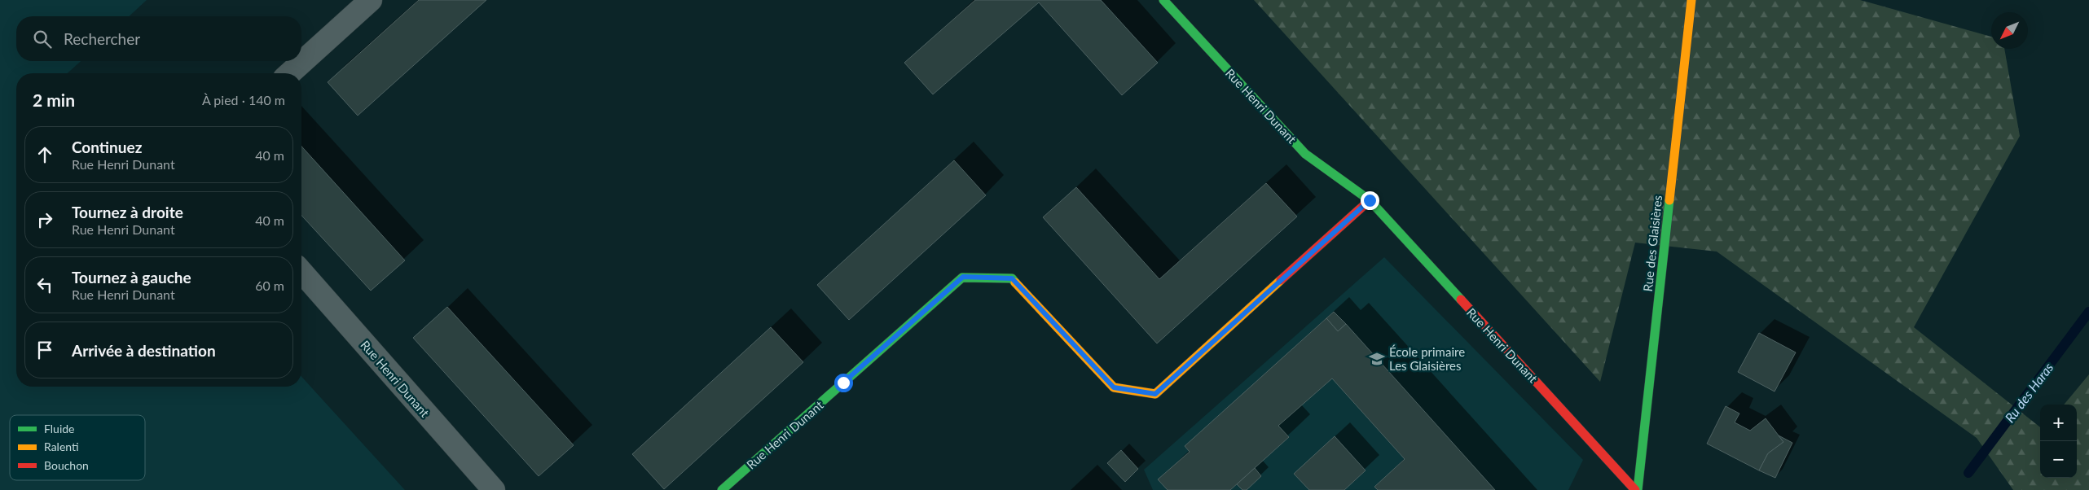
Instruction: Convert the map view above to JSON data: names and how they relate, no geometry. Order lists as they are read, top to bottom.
{
  "streets": {
    "street": ["Rue Henri Dunant", "Rue des Glaisières"]
  },
  "crossings": [
    ["Rue Henri Dunant", "Rue des Glaisières"]
  ],
  "water": ["Ru des Haras"],
  "places": {
    "school or university": ["École primaire Les Glaisières"]
  },
  "legend": ["Fluide", "Ralenti", "Bouchon"],
  "north": "bottom left",
  "page": {
    "search": "Rechercher",
    "heading": ["2 min", "À pied · 140 m"],
    "list": [
      ["Continuez", "Rue Henri Dunant", "40 m"],
      ["Tournez à droite", "Rue Henri Dunant", "40 m"],
      ["Tournez à gauche", "Rue Henri Dunant", "60 m"],
      "Arrivée à destination"
    ],
    "map_buttons": ["+", "−"]
  }
}
